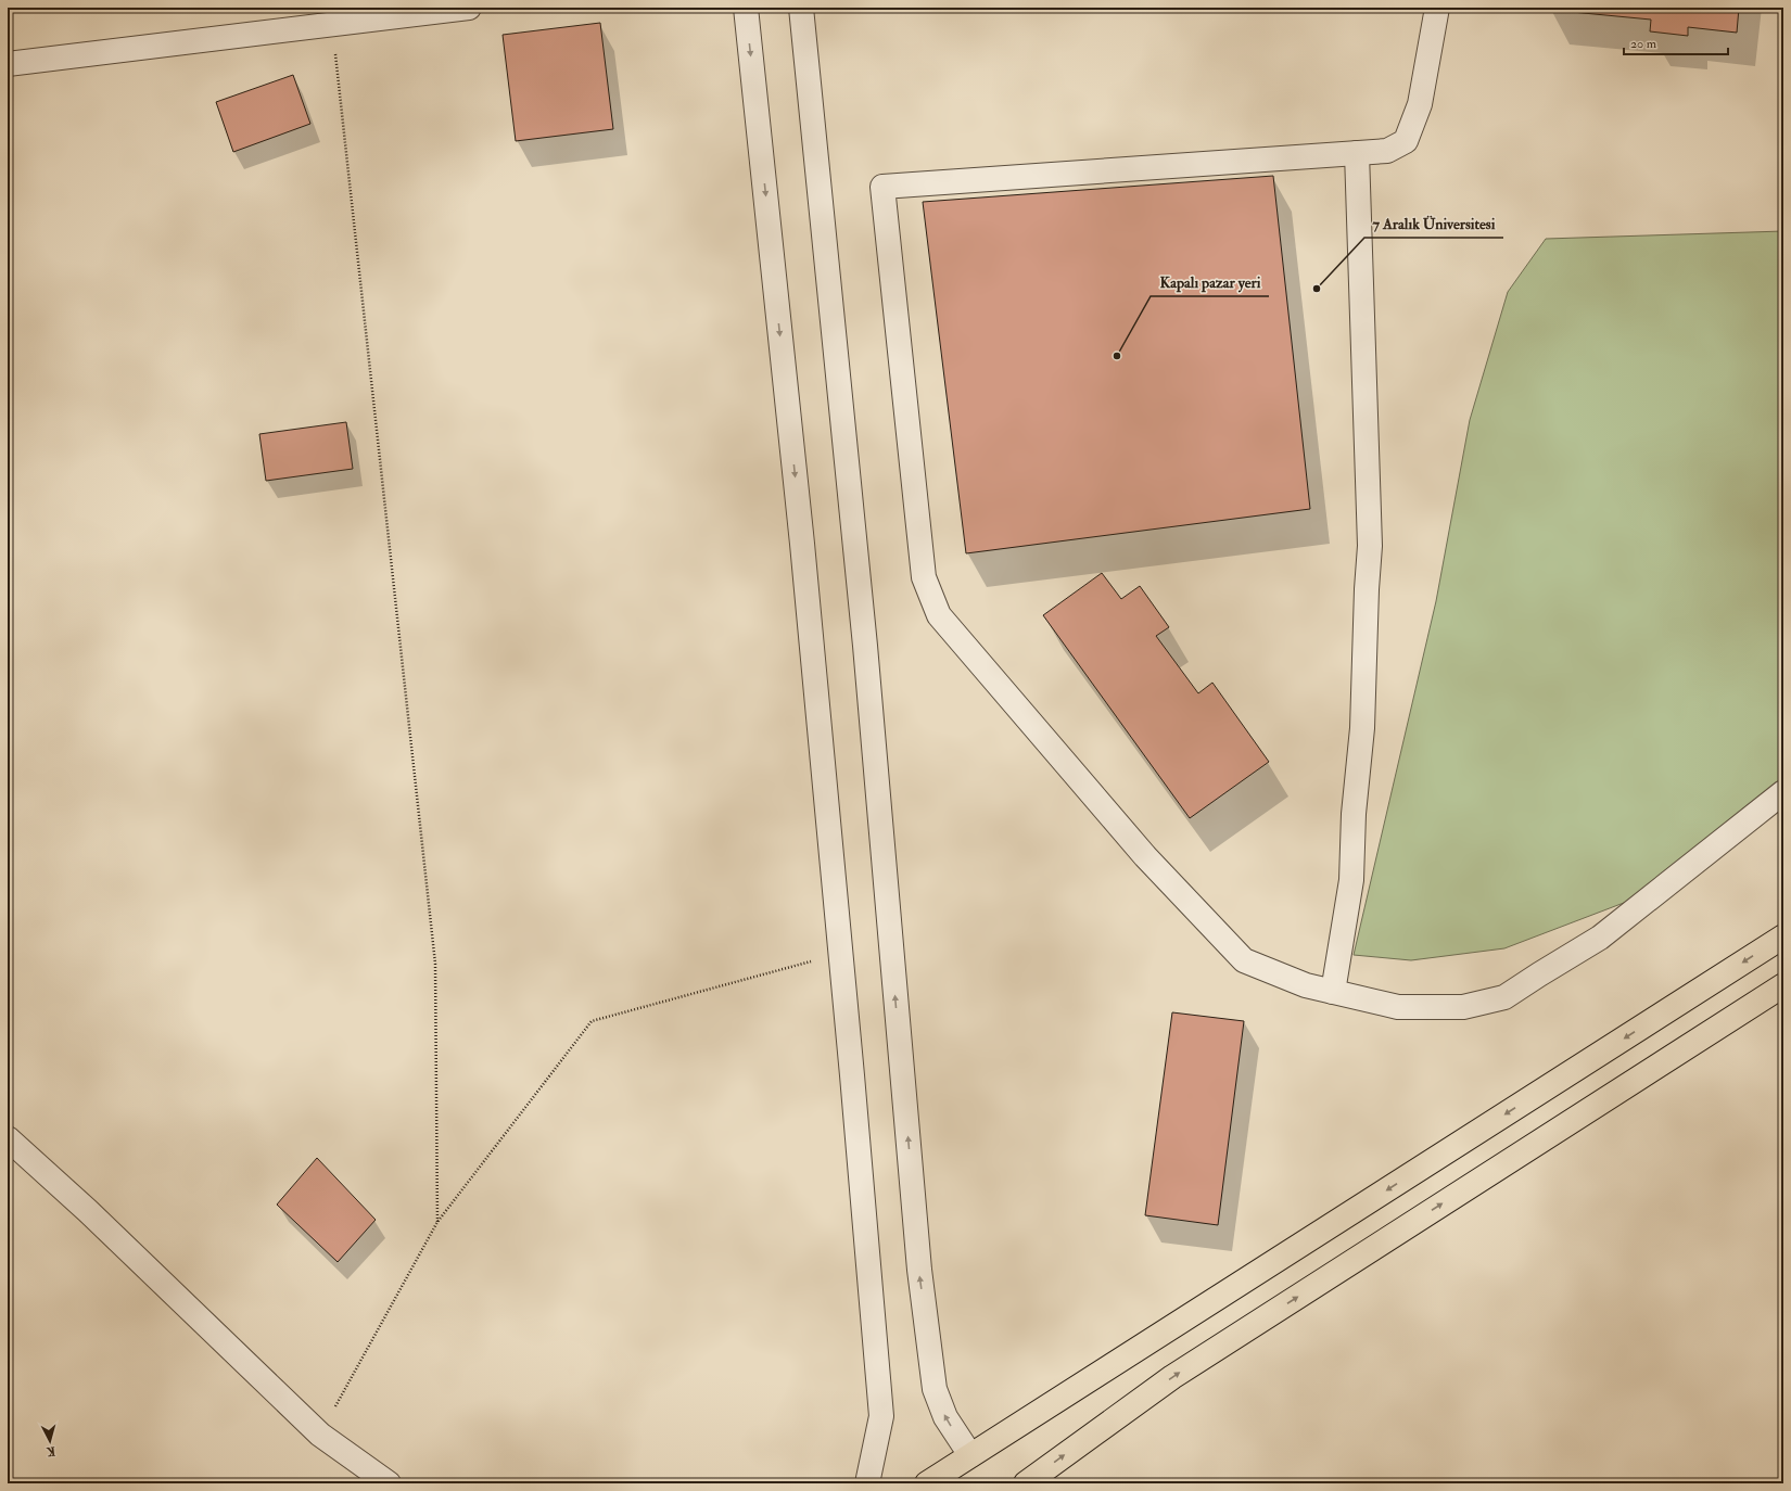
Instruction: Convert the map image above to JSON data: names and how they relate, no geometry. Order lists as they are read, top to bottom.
{
  "places": ["7 Aralık Üniversitesi", "Kapalı pazar yeri"],
  "scale_bar": "20 m",
  "north": "bottom"
}
